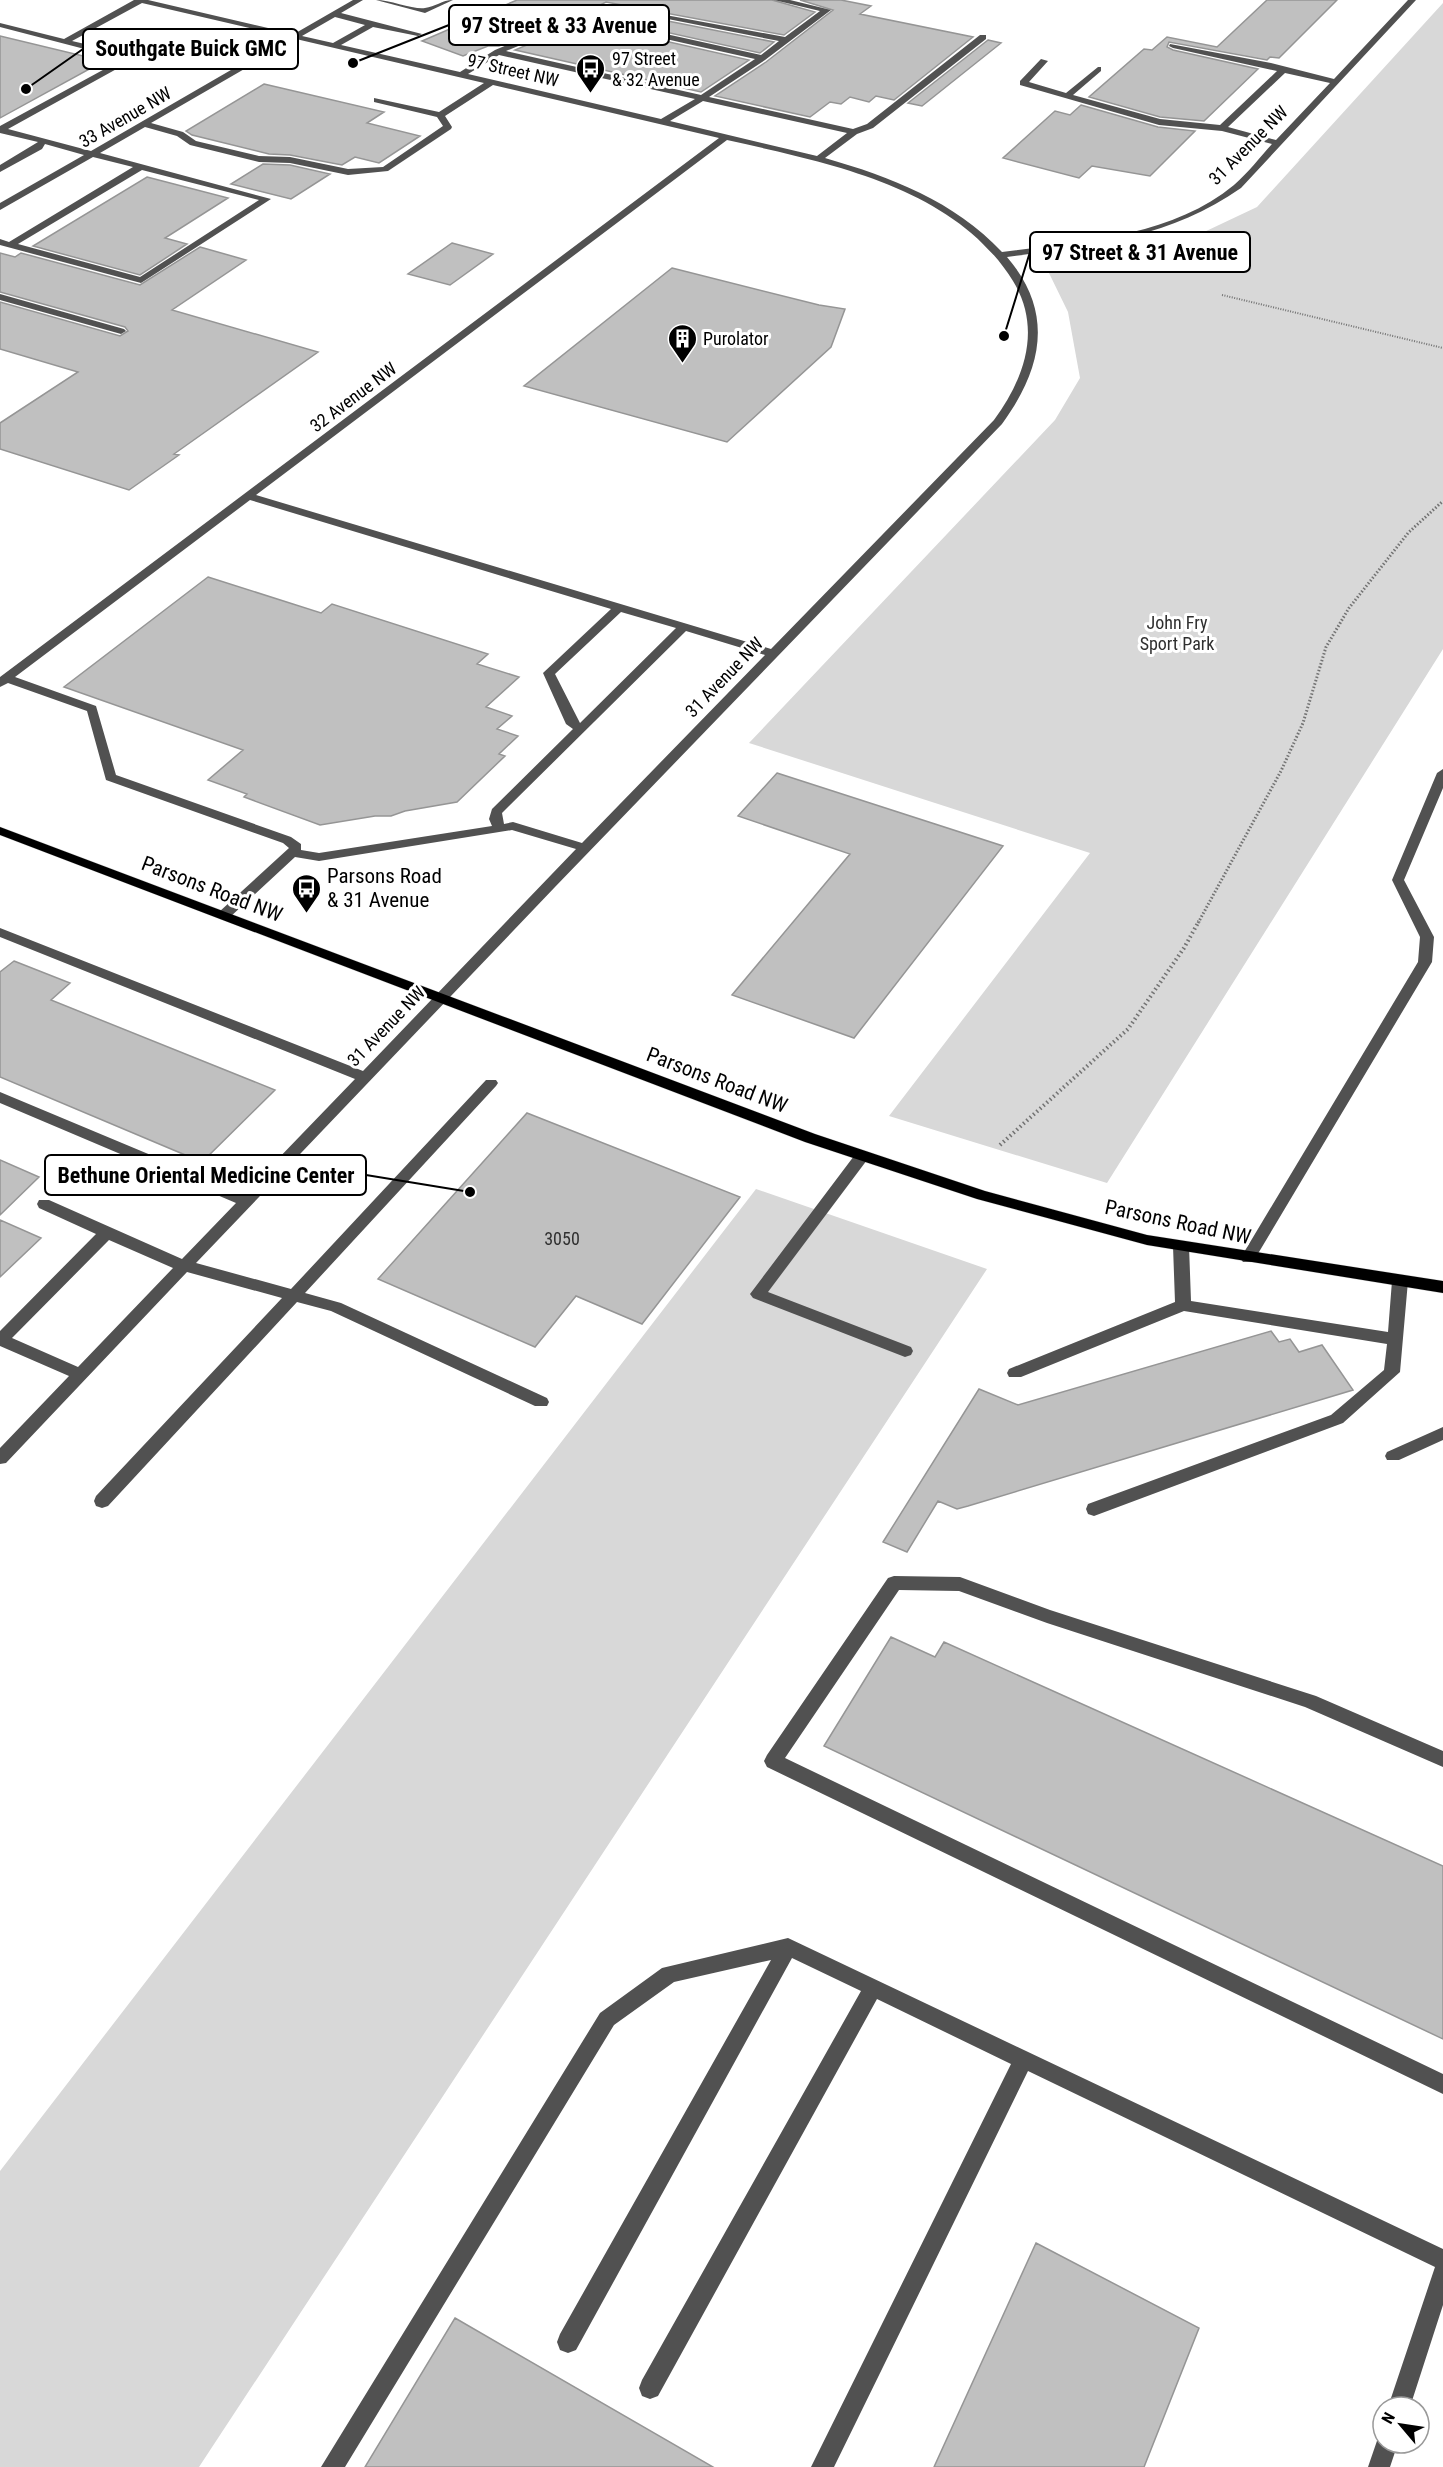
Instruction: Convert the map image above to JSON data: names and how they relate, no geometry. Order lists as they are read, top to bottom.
{
  "streets": {
    "main road": ["Parsons Road NW"],
    "street": [
      "97 Street NW",
      "33 Avenue NW",
      "31 Avenue NW",
      "32 Avenue NW"
    ]
  },
  "crossings": [
    ["97 Street NW", "33 Avenue NW"],
    ["97 Street NW", "31 Avenue NW"],
    ["97 Street NW", "32 Avenue NW"],
    ["31 Avenue NW", "Parsons Road NW"]
  ],
  "parks": ["John Fry Sport Park"],
  "places": {
    "other": [
      "97 Street & 33 Avenue",
      "Southgate Buick GMC",
      "97 Street & 31 Avenue",
      "Bethune Oriental Medicine Center"
    ],
    "bus stop": ["97 Street & 32 Avenue", "Parsons Road & 31 Avenue"],
    "building": ["Purolator"]
  },
  "house_numbers": ["3050"],
  "north": "top left"
}
